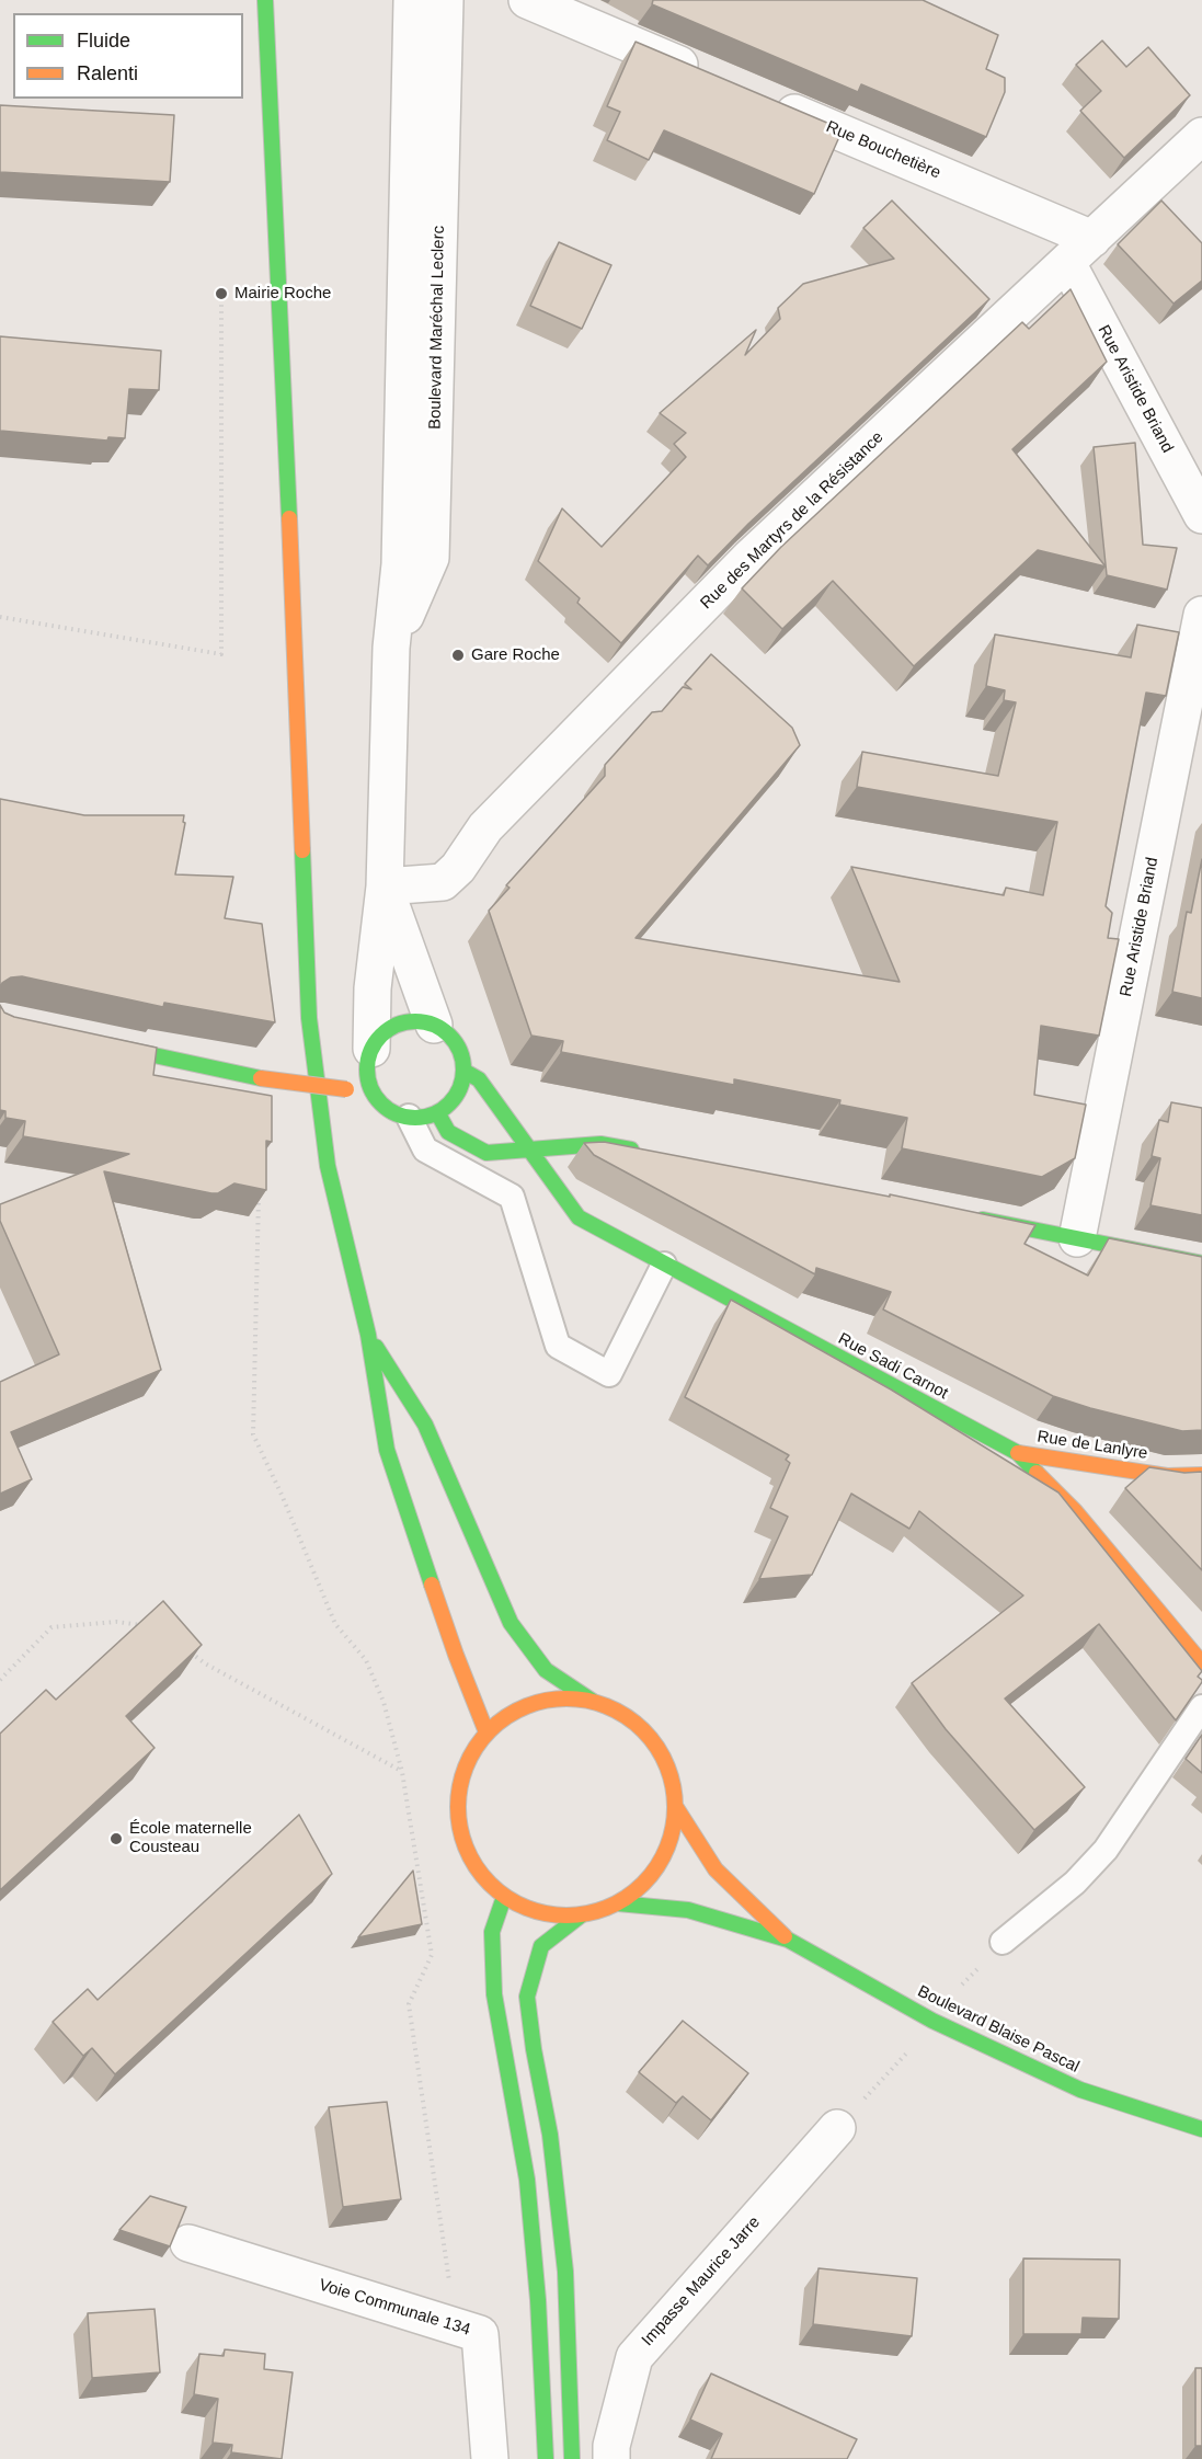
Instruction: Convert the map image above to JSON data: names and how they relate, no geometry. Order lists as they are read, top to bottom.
{
  "streets": {
    "main road": ["Rue Sadi Carnot", "Rue de Lanlyre", "Boulevard Blaise Pascal"],
    "street": [
      "Rue Bouchetière",
      "Boulevard Maréchal Leclerc",
      "Rue Aristide Briand",
      "Rue des Martyrs de la Résistance",
      "Impasse Maurice Jarre",
      "Voie Communale 134"
    ]
  },
  "crossings": [
    ["Rue Bouchetière", "Rue Aristide Briand"],
    ["Rue Bouchetière", "Rue des Martyrs de la Résistance"],
    ["Boulevard Maréchal Leclerc", "Rue des Martyrs de la Résistance"],
    ["Boulevard Maréchal Leclerc", "Rue Sadi Carnot"],
    ["Rue Aristide Briand", "Rue des Martyrs de la Résistance"],
    ["Rue Sadi Carnot", "Rue de Lanlyre"]
  ],
  "places": ["Mairie Roche", "Gare Roche", "École maternelle Cousteau"],
  "legend": ["Fluide", "Ralenti"]
}
